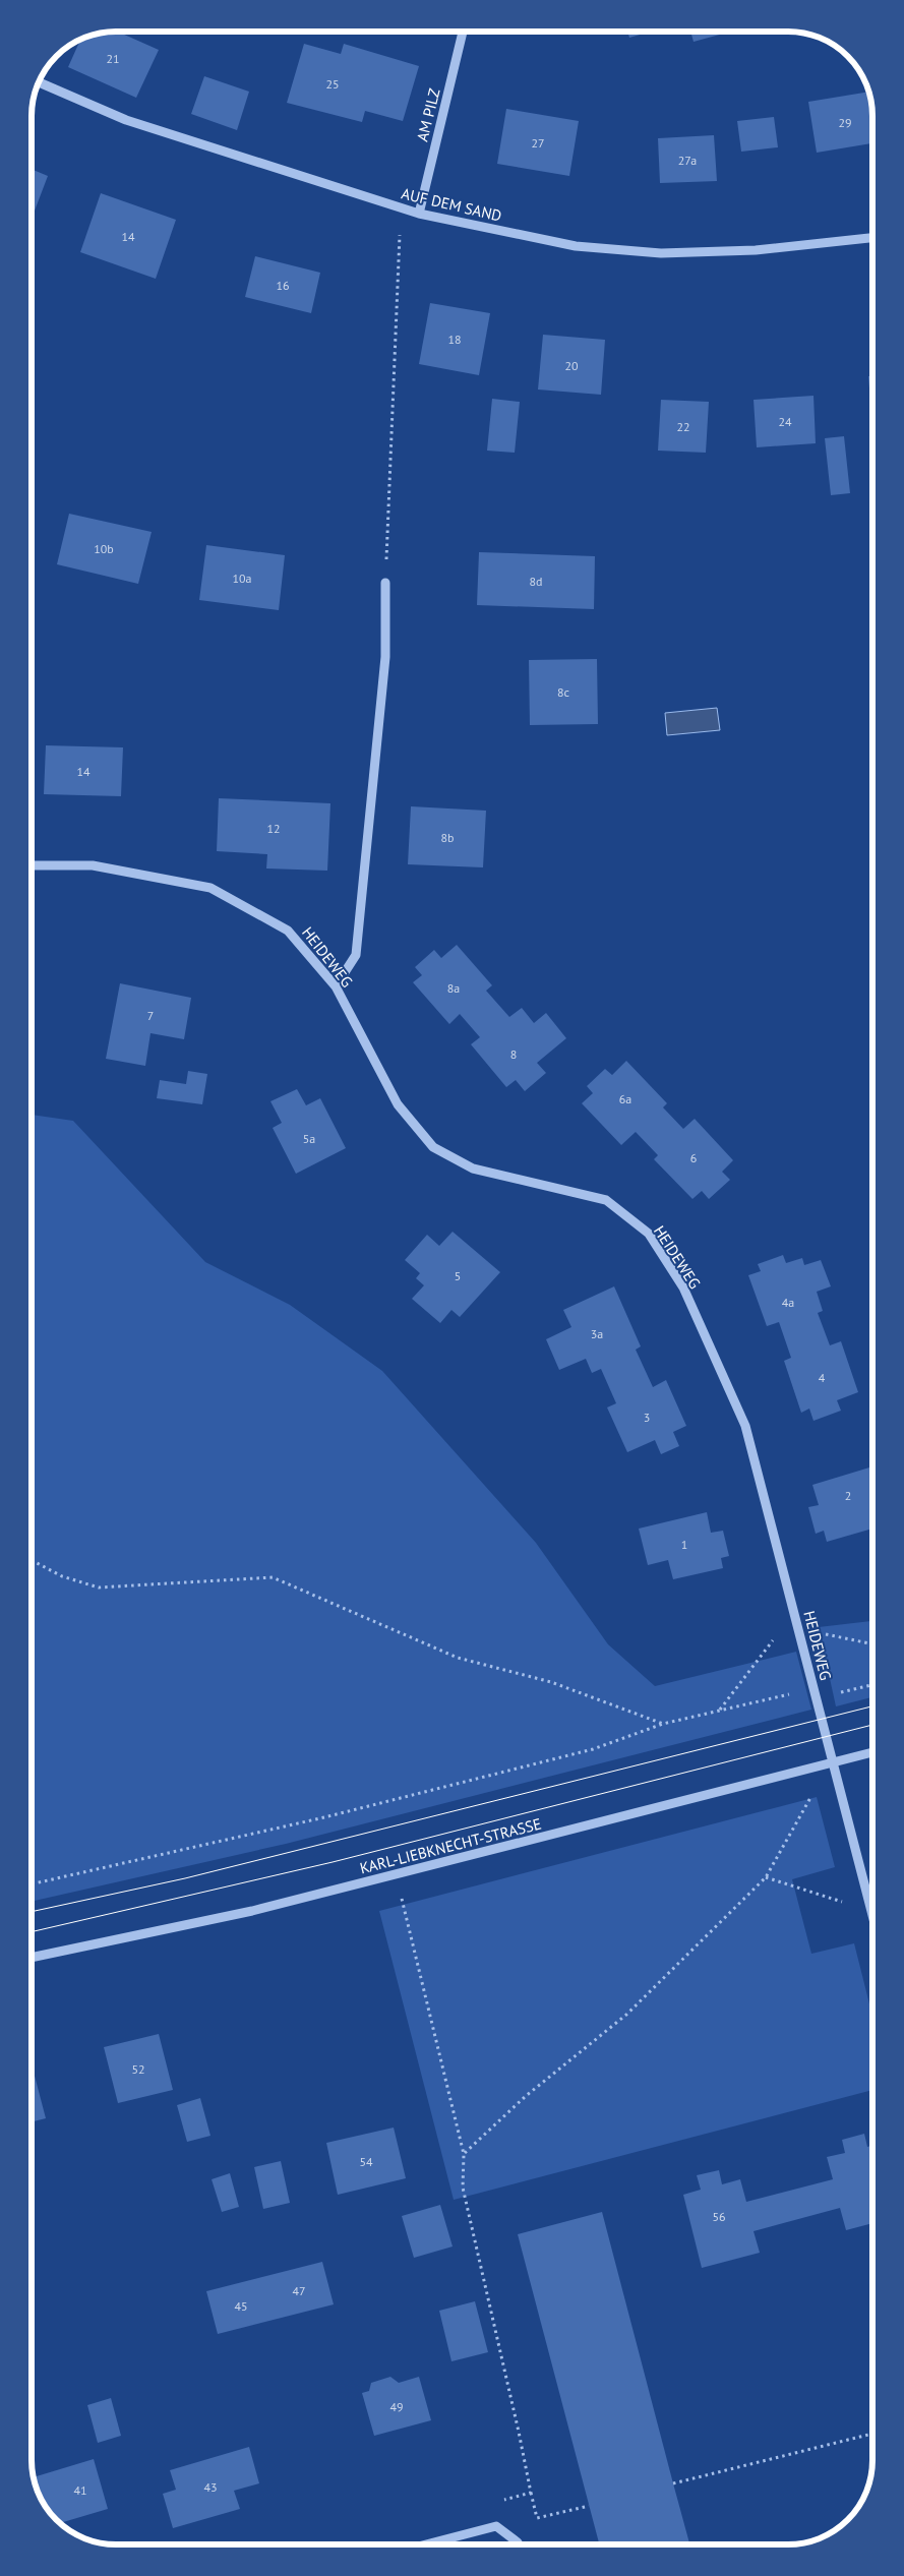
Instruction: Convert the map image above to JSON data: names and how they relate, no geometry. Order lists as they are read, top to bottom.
{
  "streets": {
    "street": [
      "AM PILZ",
      "AUF DEM SAND",
      "HEIDEWEG",
      "KARL-LIEBKNECHT-STRASSE"
    ]
  },
  "crossings": [
    ["AM PILZ", "AUF DEM SAND"],
    ["HEIDEWEG", "KARL-LIEBKNECHT-STRASSE"]
  ],
  "house_numbers": [
    "21",
    "25",
    "29",
    "27",
    "27a",
    "14",
    "16",
    "18",
    "20",
    "24",
    "22",
    "10b",
    "10a",
    "8d",
    "8c",
    "14",
    "12",
    "8b",
    "8a",
    "7",
    "8",
    "6a",
    "5a",
    "6",
    "5",
    "4a",
    "3a",
    "4",
    "3",
    "2",
    "1",
    "52",
    "54",
    "56",
    "47",
    "45",
    "49",
    "43",
    "41"
  ]
}
